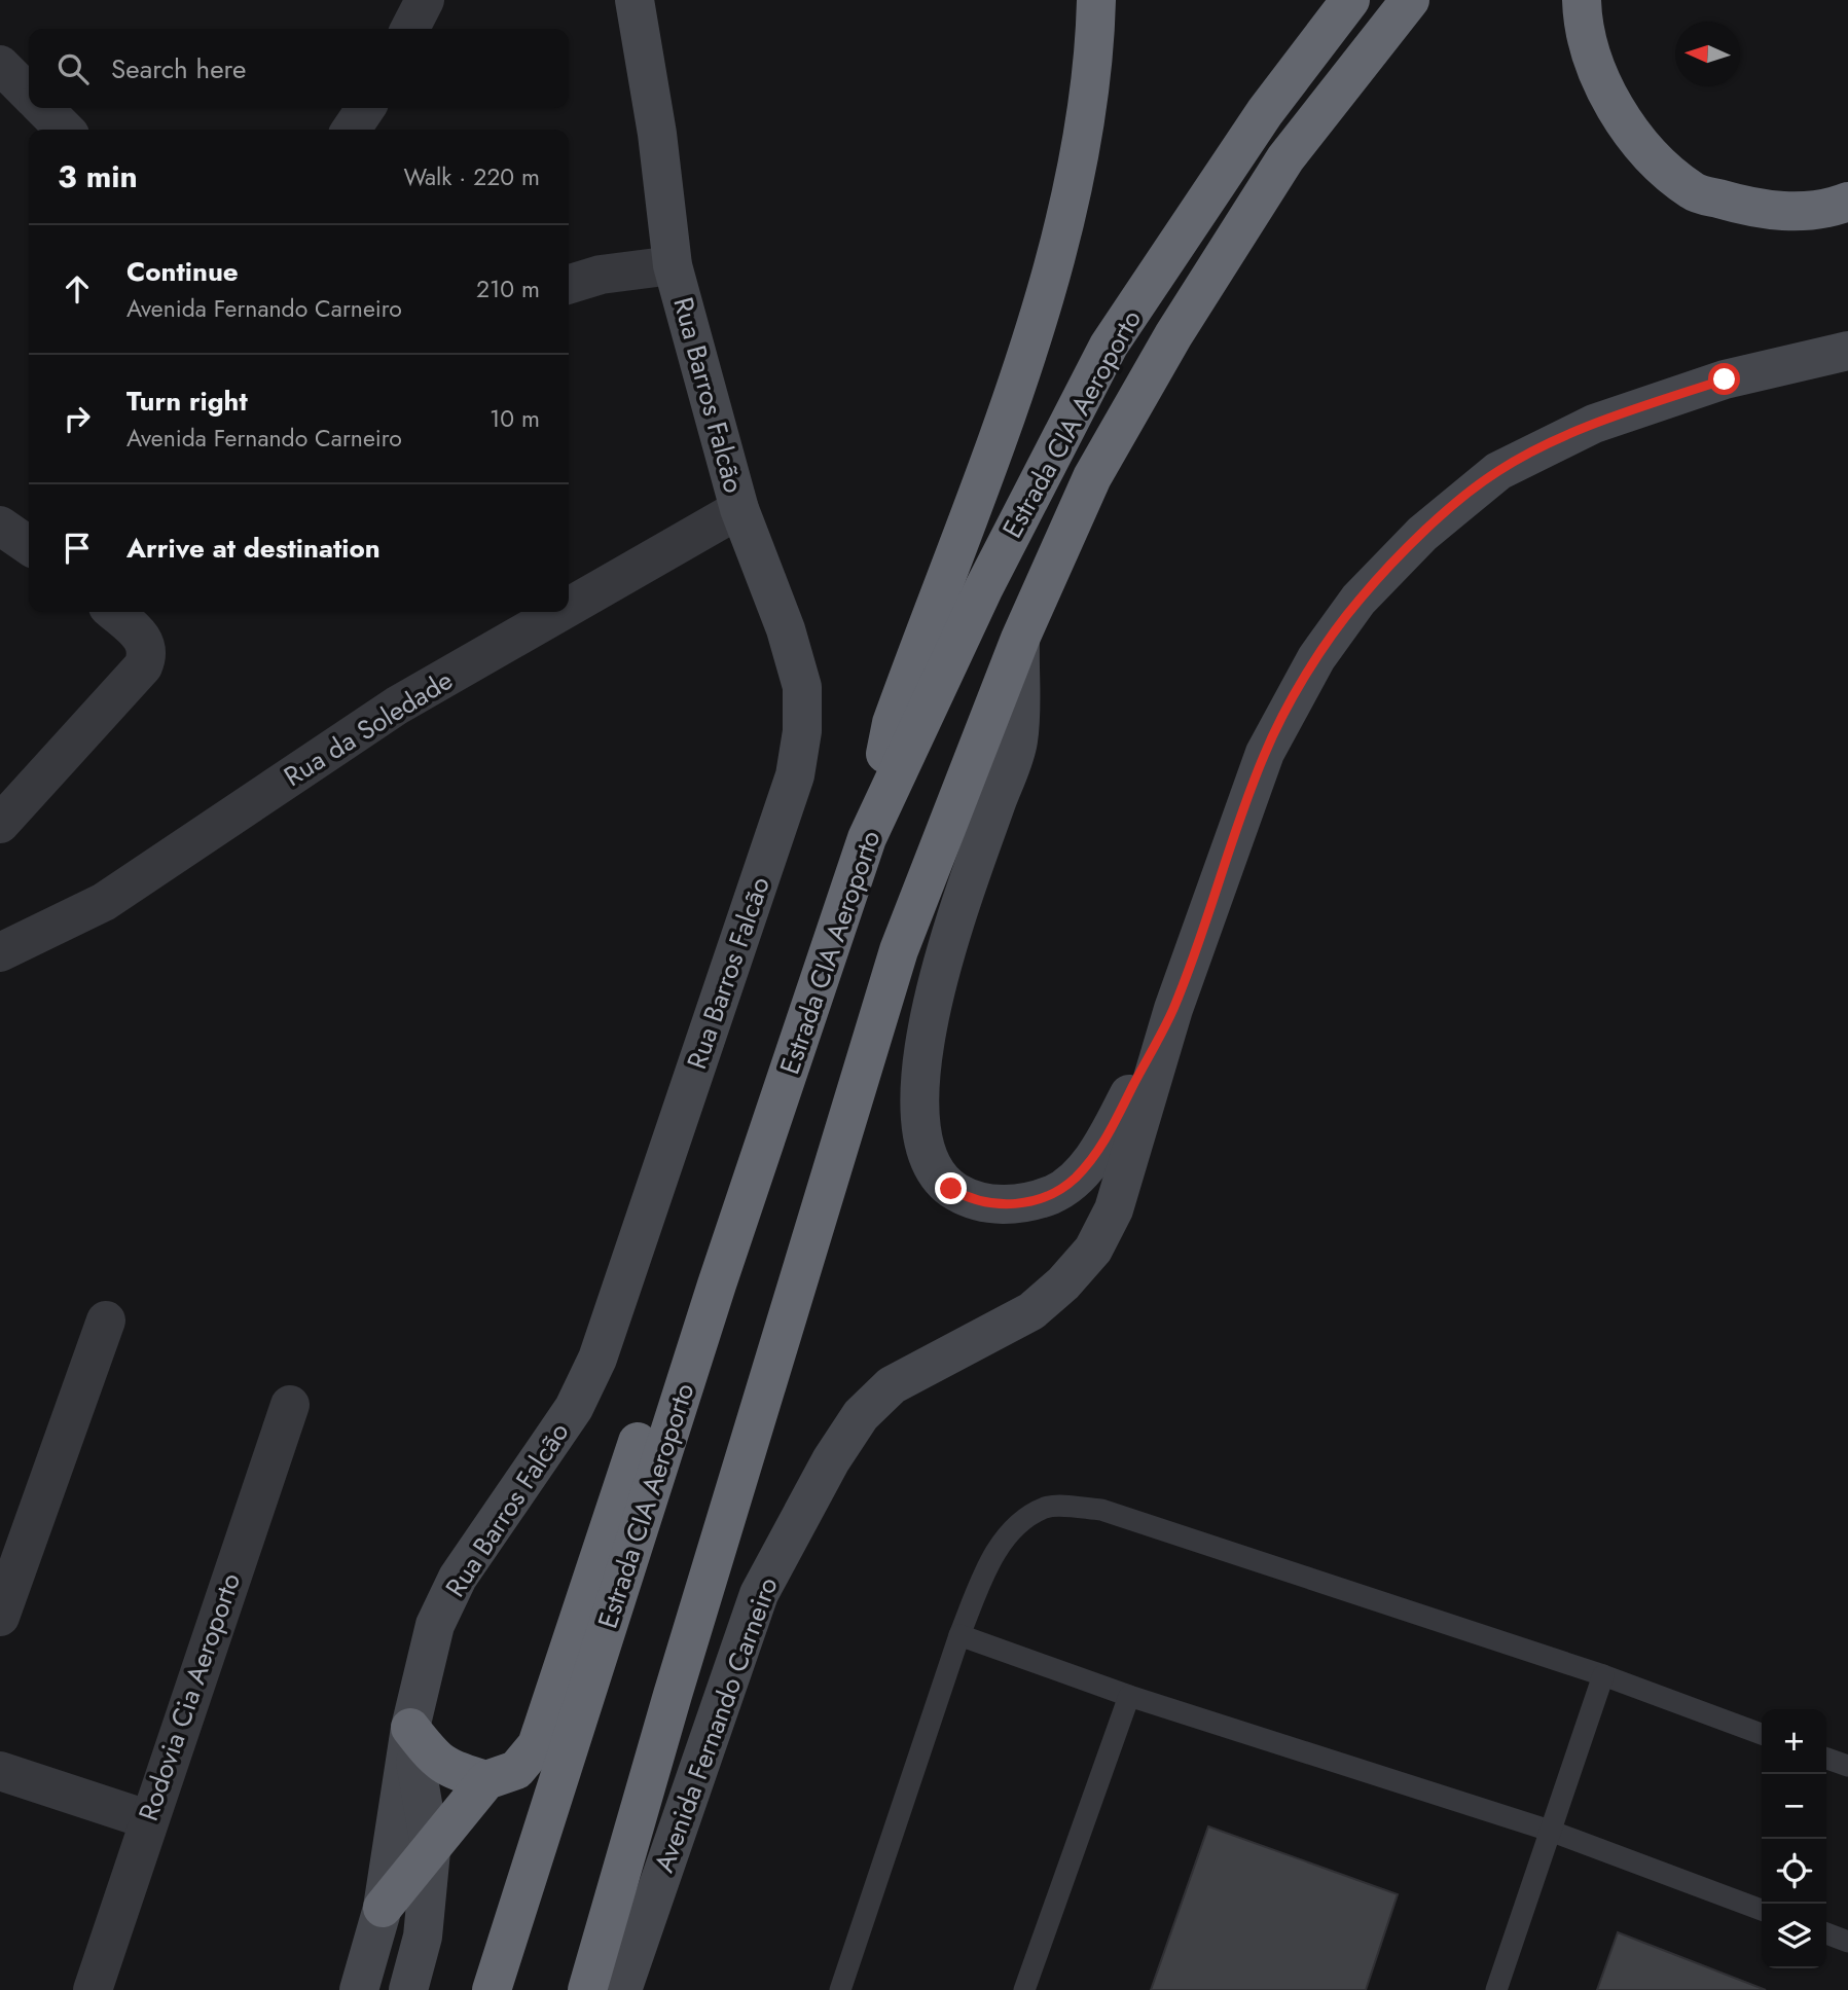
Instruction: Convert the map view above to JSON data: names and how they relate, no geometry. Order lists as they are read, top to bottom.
{
  "streets": {
    "highway": ["Estrada CIA Aeroporto"],
    "street": [
      "Rua Barros Falcão",
      "Rua da Soledade",
      "Rodovia Cia Aeroporto",
      "Avenida Fernando Carneiro"
    ]
  },
  "crossings": [
    ["Rua Barros Falcão", "Rua da Soledade"],
    ["Estrada CIA Aeroporto", "Avenida Fernando Carneiro"]
  ],
  "north": "left",
  "page": {
    "search": "Search here",
    "heading": ["3 min", "Walk · 220 m"],
    "list": [
      ["Continue", "Avenida Fernando Carneiro", "210 m"],
      ["Turn right", "Avenida Fernando Carneiro", "10 m"],
      "Arrive at destination"
    ],
    "map_buttons": ["+", "−"]
  }
}
